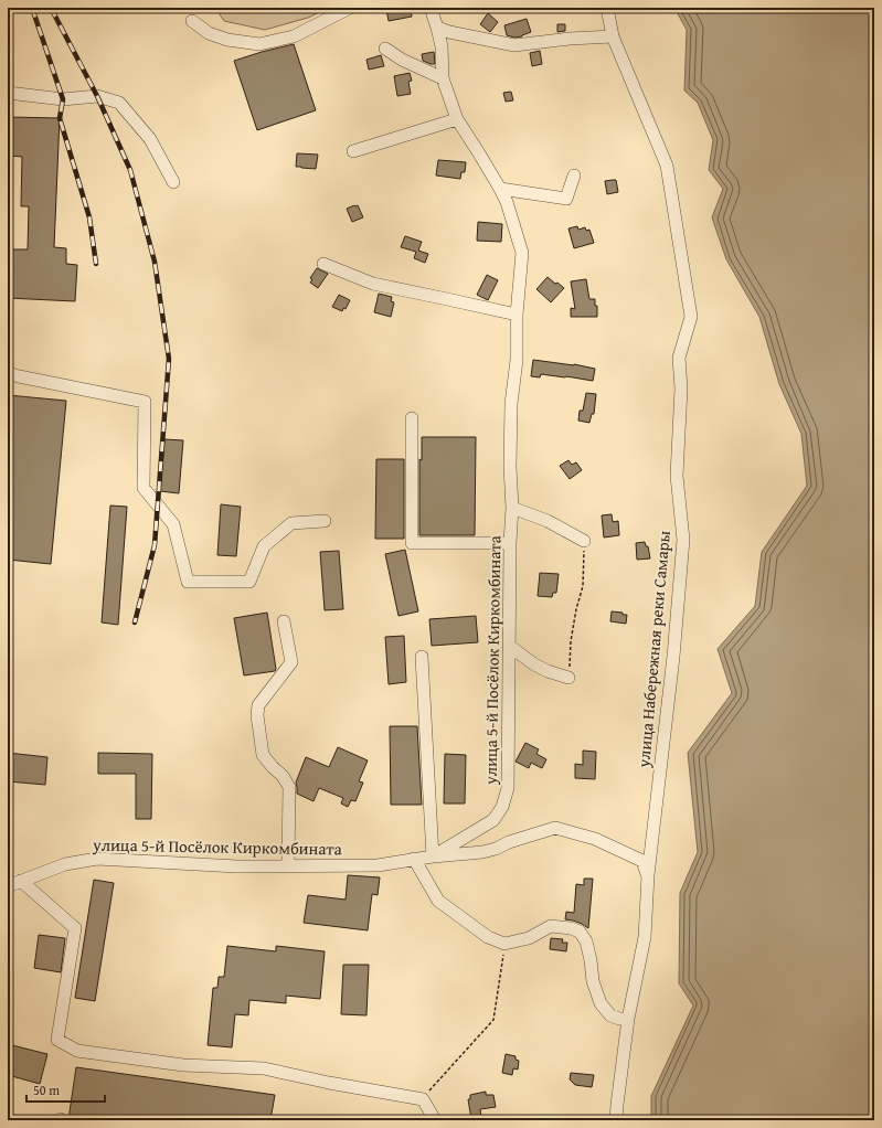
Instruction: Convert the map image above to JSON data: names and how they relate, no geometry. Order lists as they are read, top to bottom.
{
  "streets": {
    "street": ["улица Набережная реки Самары", "улица 5-й Посёлок Киркомбината"]
  },
  "scale_bar": "50 m"
}
